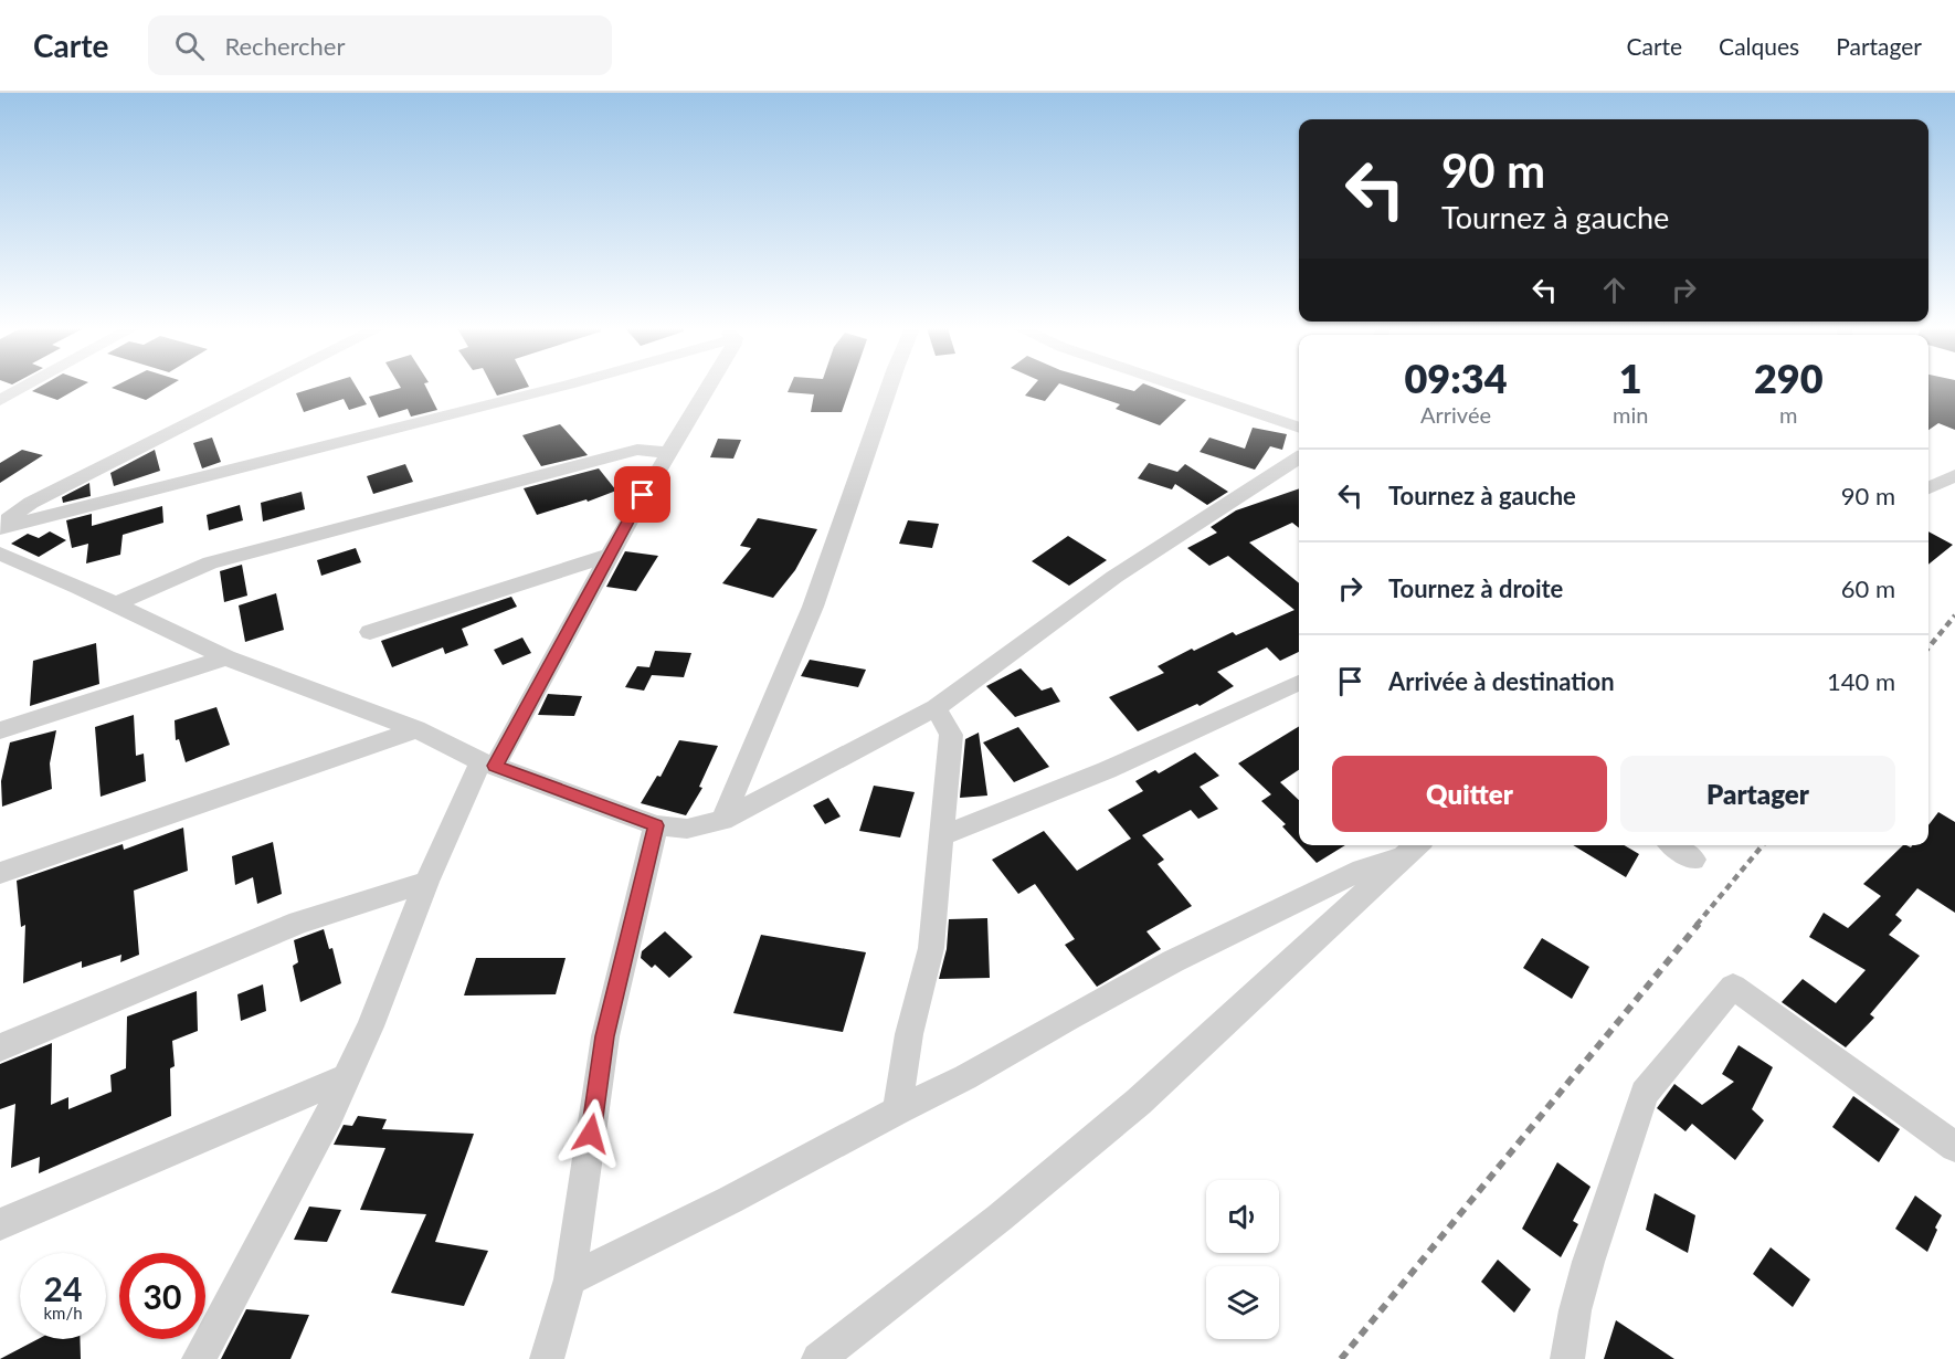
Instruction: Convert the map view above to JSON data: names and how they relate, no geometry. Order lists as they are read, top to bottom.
{
  "page": {
    "header": "Carte",
    "search": "Rechercher",
    "nav": ["Carte", "Calques", "Partager"],
    "turn": ["90 m", "Tournez à gauche"],
    "eta": [
      "09:34",
      "Arrivée",
      "1",
      "min",
      "290",
      "m"
    ],
    "list": [
      {
        "name": "Tournez à gauche",
        "value": "90 m"
      },
      {
        "name": "Tournez à droite",
        "value": "60 m"
      },
      {
        "name": "Arrivée à destination",
        "value": "140 m"
      }
    ],
    "buttons": ["Quitter", "Partager"],
    "speed": "24 km/h",
    "limit": "30"
  }
}
